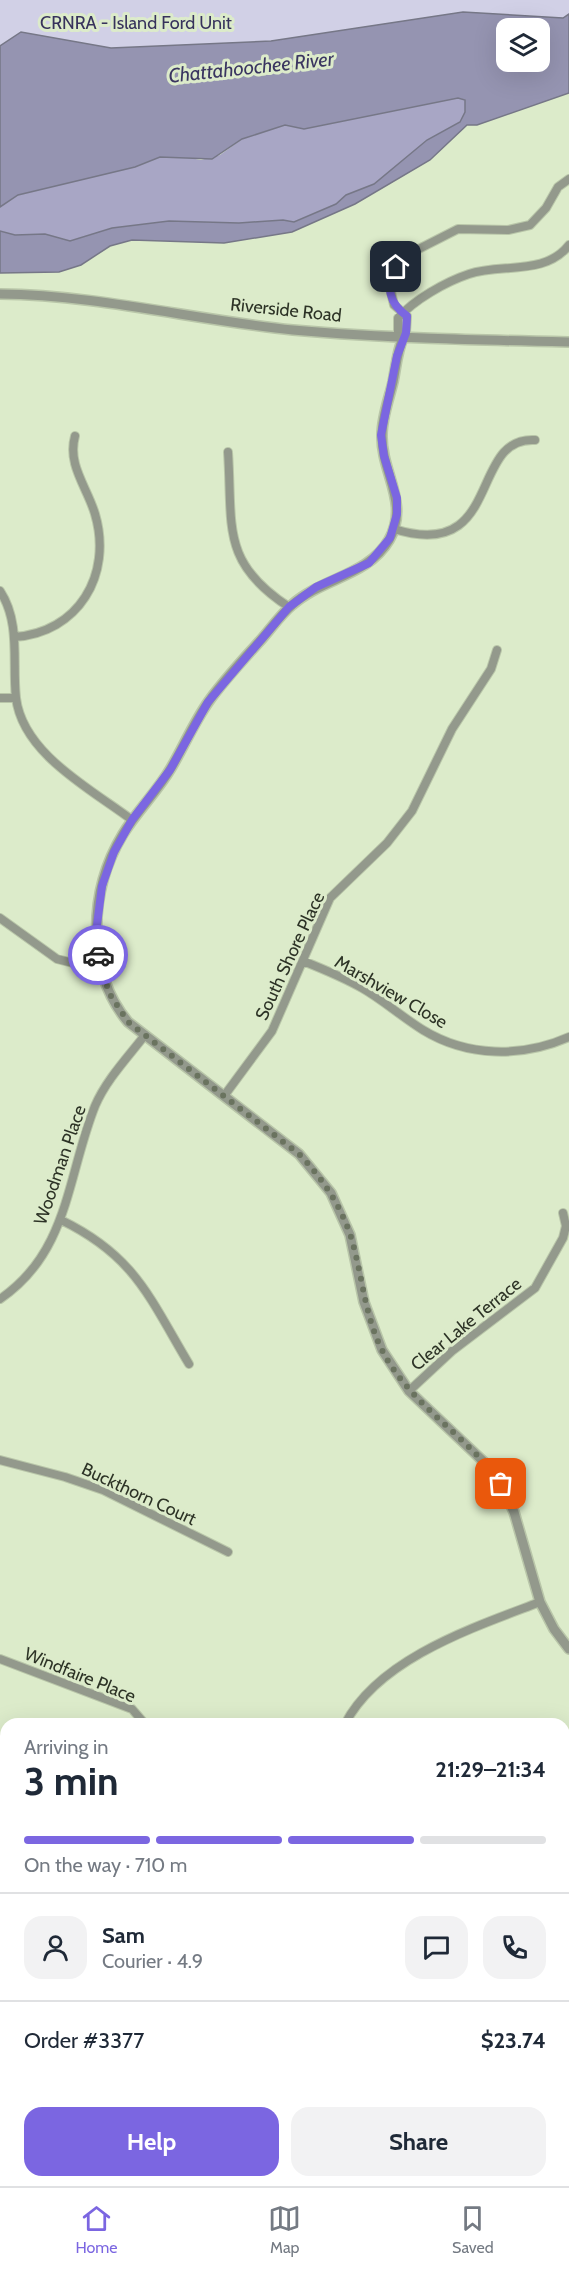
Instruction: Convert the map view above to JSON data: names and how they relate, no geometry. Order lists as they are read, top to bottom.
{
  "streets": {
    "street": [
      "Riverside Road",
      "South Shore Place",
      "Marshview Close",
      "Woodman Place",
      "Clear Lake Terrace",
      "Buckthorn Court",
      "Windfaire Place"
    ]
  },
  "crossings": [
    ["South Shore Place", "Marshview Close"]
  ],
  "water": ["Chattahoochee River"],
  "parks": ["CRNRA - Island Ford Unit"],
  "page": {
    "heading": ["3 min", "Arriving in", "21:29–21:34"],
    "panel": [
      "Sam",
      "Courier · 4.9",
      "Order #3377",
      "$23.74"
    ],
    "bar": "On the way · 710 m",
    "buttons": ["Help", "Share"],
    "tabs": ["Home", "Map", "Saved"]
  }
}
